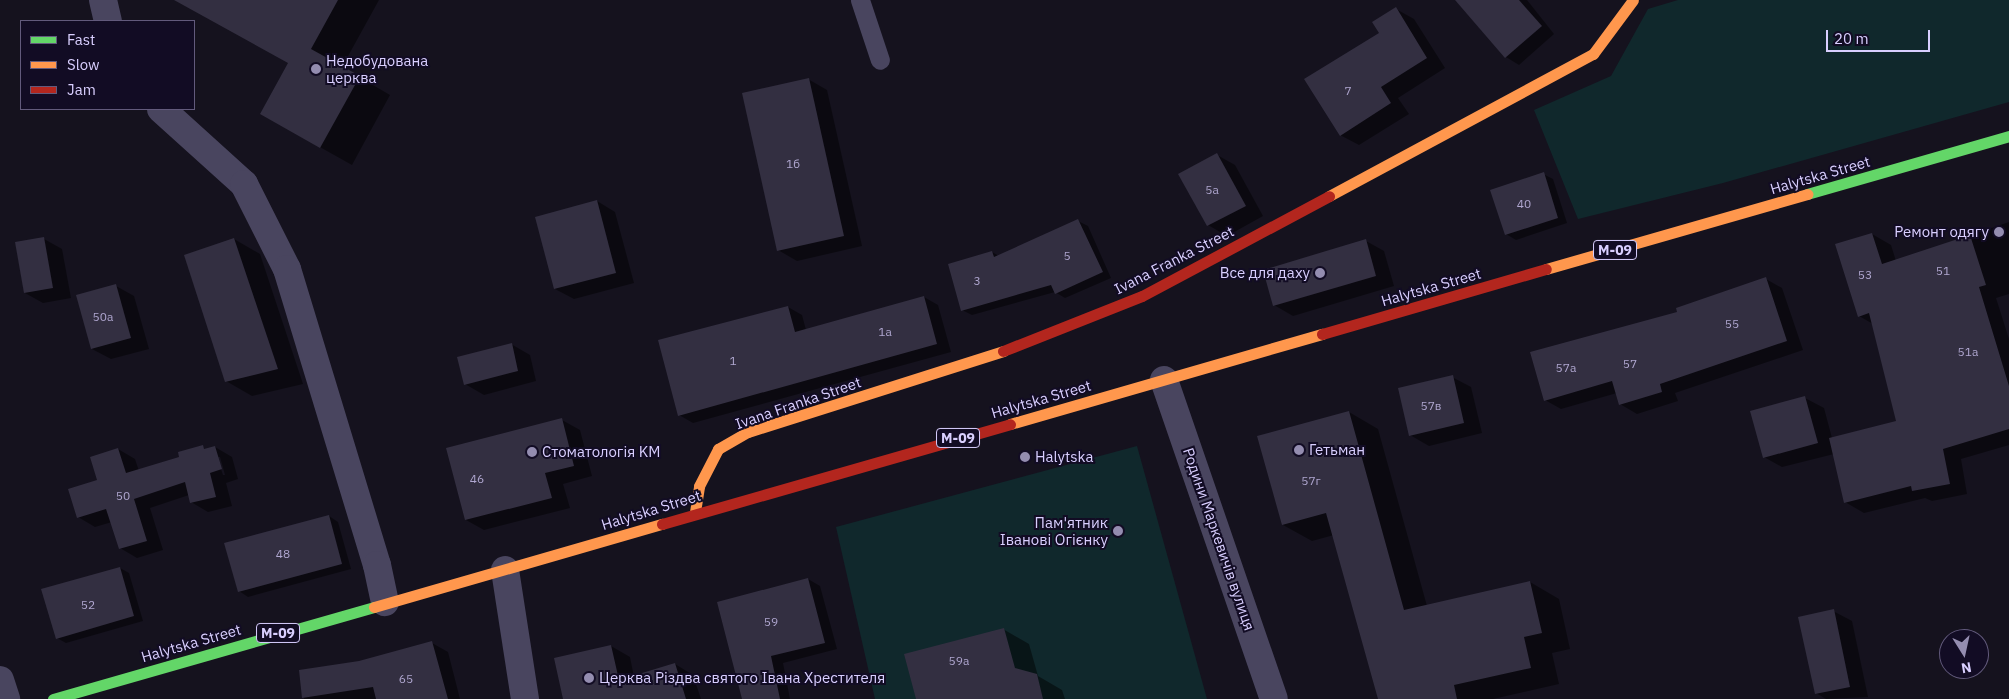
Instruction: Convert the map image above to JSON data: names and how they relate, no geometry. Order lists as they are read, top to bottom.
{
  "streets": {
    "main road": ["Halytska Street", "М-09", "Ivana Franka Street"],
    "street": ["Родини Маркевичів вулиця"]
  },
  "crossings": [
    ["Halytska Street", "Ivana Franka Street"],
    ["Halytska Street", "Родини Маркевичів вулиця"]
  ],
  "places": [
    "Недобудована церква",
    "Ремонт одягу",
    "Все для даху",
    "Гетьман",
    "Стоматологія KM",
    "Halytska",
    "Пам'ятник Іванові Огієнку",
    "Церква Різдва святого Івана Хрестителя"
  ],
  "house_numbers": [
    "7",
    "1б",
    "5а",
    "40",
    "5",
    "51",
    "53",
    "3",
    "50а",
    "55",
    "1а",
    "51а",
    "1",
    "57",
    "57а",
    "57в",
    "46",
    "57г",
    "50",
    "48",
    "52",
    "59",
    "59а",
    "65"
  ],
  "legend": ["Fast", "Slow", "Jam"],
  "scale_bar": "20 m",
  "north": "bottom"
}
